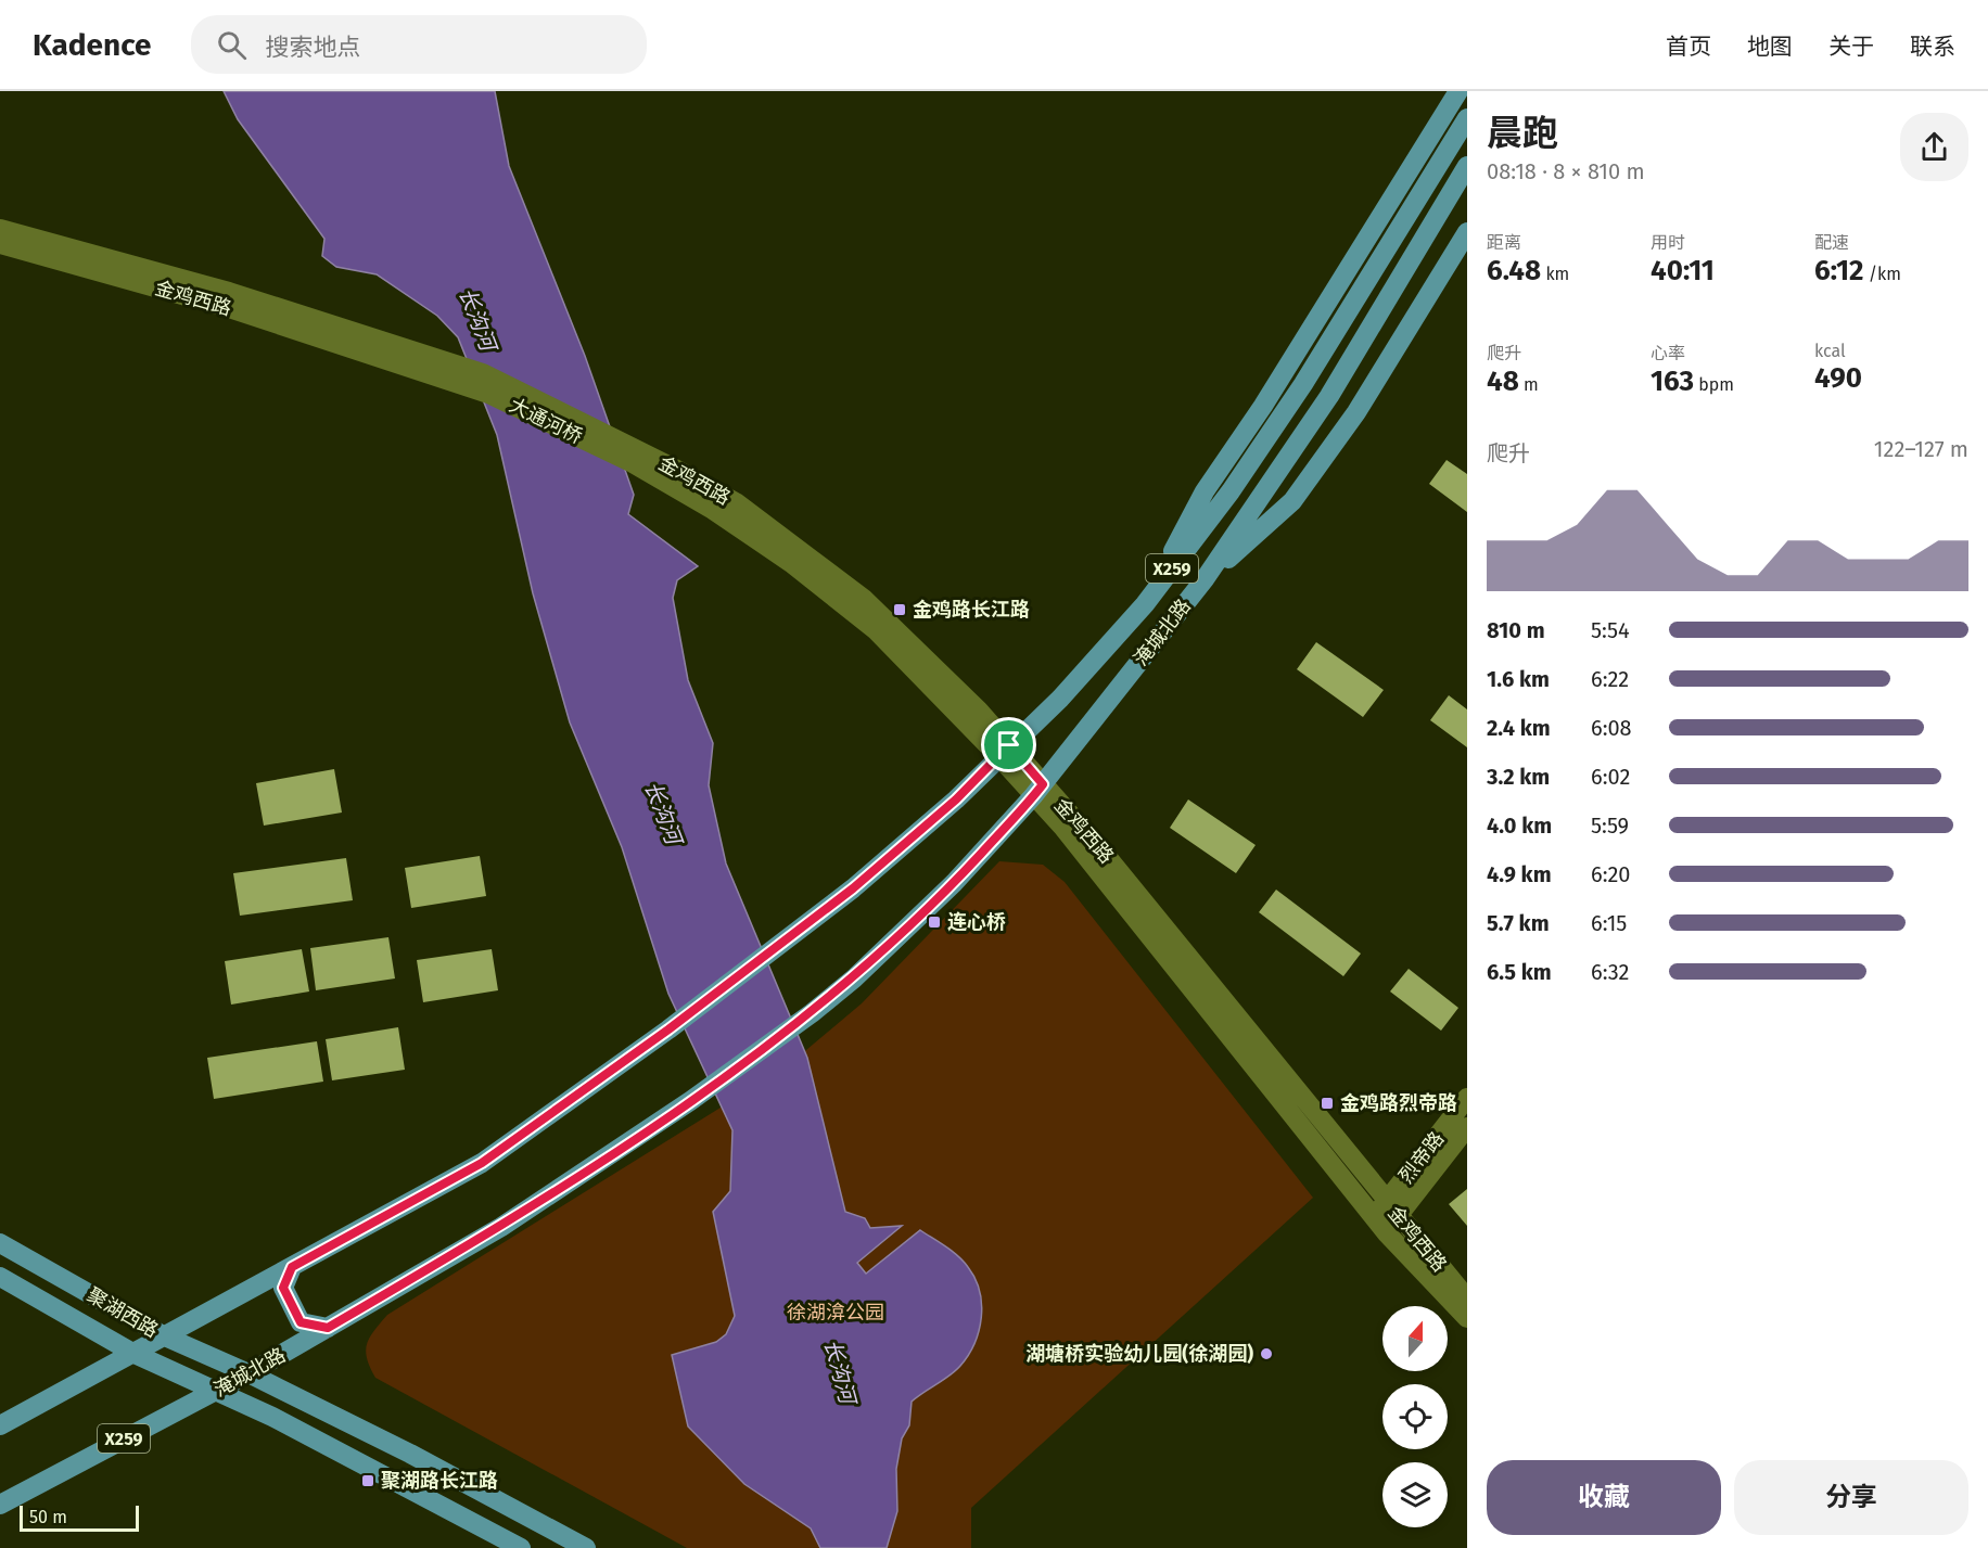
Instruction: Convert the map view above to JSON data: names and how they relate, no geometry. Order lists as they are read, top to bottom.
{
  "streets": {
    "main road": ["X259", "淹城北路", "聚湖西路"],
    "street": ["金鸡西路", "大通河桥", "烈帝路"]
  },
  "crossings": [
    ["金鸡西路", "大通河桥"],
    ["金鸡西路", "淹城北路"],
    ["金鸡西路", "烈帝路"],
    ["X259", "淹城北路"],
    ["X259", "聚湖西路"],
    ["淹城北路", "聚湖西路"]
  ],
  "water": ["长沟河"],
  "parks": ["徐湖渰公园"],
  "places": {
    "transit": [
      "金鸡路长江路",
      "连心桥",
      "金鸡路烈帝路",
      "聚湖路长江路"
    ],
    "other": ["湖塘桥实验幼儿园(徐湖园)"]
  },
  "scale_bar": "50 m",
  "north": "top",
  "page": {
    "header": "Kadence",
    "search": "搜索地点",
    "nav": [
      "首页",
      "地图",
      "关于",
      "联系"
    ],
    "heading": ["晨跑", "08:18 · 8 × 810 m"],
    "stats": [
      ["距离", "6.48 km"],
      ["用时", "40:11"],
      ["配速", "6:12 /km"],
      ["爬升", "48 m"],
      ["心率", "163 bpm"],
      ["kcal", "490"]
    ],
    "chart": ["爬升", "122–127 m"],
    "list": [
      {
        "name": "810 m",
        "note": "5:54"
      },
      {
        "name": "1.6 km",
        "note": "6:22"
      },
      {
        "name": "2.4 km",
        "note": "6:08"
      },
      {
        "name": "3.2 km",
        "note": "6:02"
      },
      {
        "name": "4.0 km",
        "note": "5:59"
      },
      {
        "name": "4.9 km",
        "note": "6:20"
      },
      {
        "name": "5.7 km",
        "note": "6:15"
      },
      {
        "name": "6.5 km",
        "note": "6:32"
      }
    ],
    "buttons": ["收藏", "分享"],
    "scale": "50 m"
  }
}
